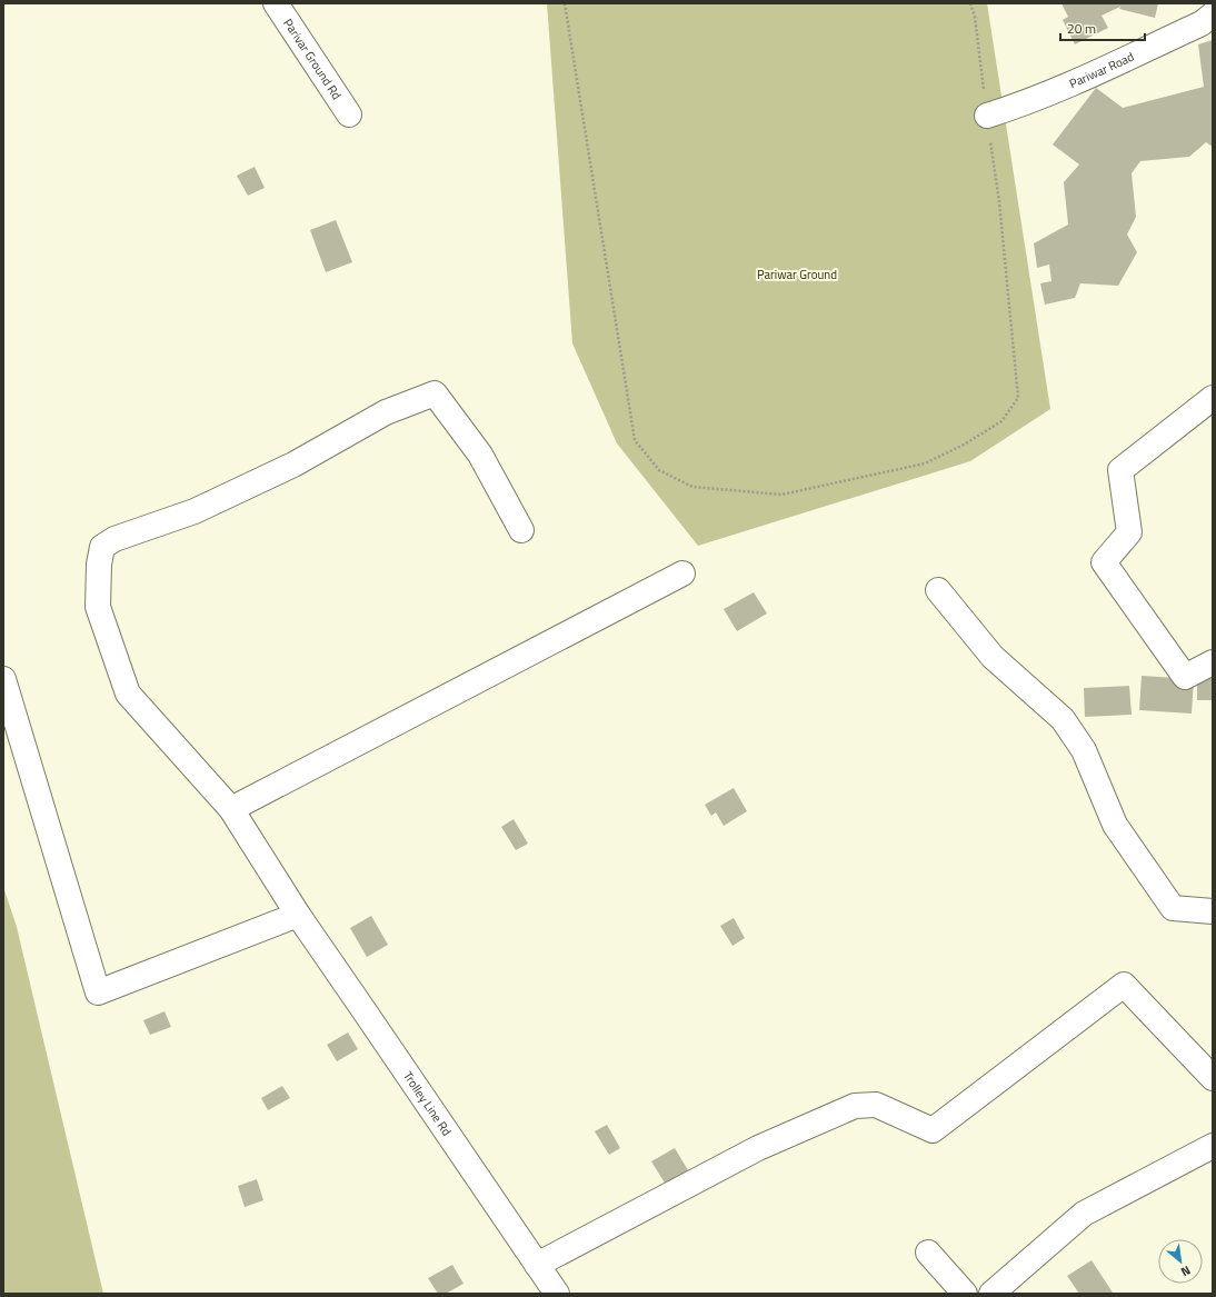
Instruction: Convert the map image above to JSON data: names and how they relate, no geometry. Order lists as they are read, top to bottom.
{
  "streets": {
    "street": ["Parivar Ground Rd", "Pariwar Road", "Trolley Line Rd"]
  },
  "parks": ["Pariwar Ground"],
  "scale_bar": "20 m",
  "north": "bottom right"
}
